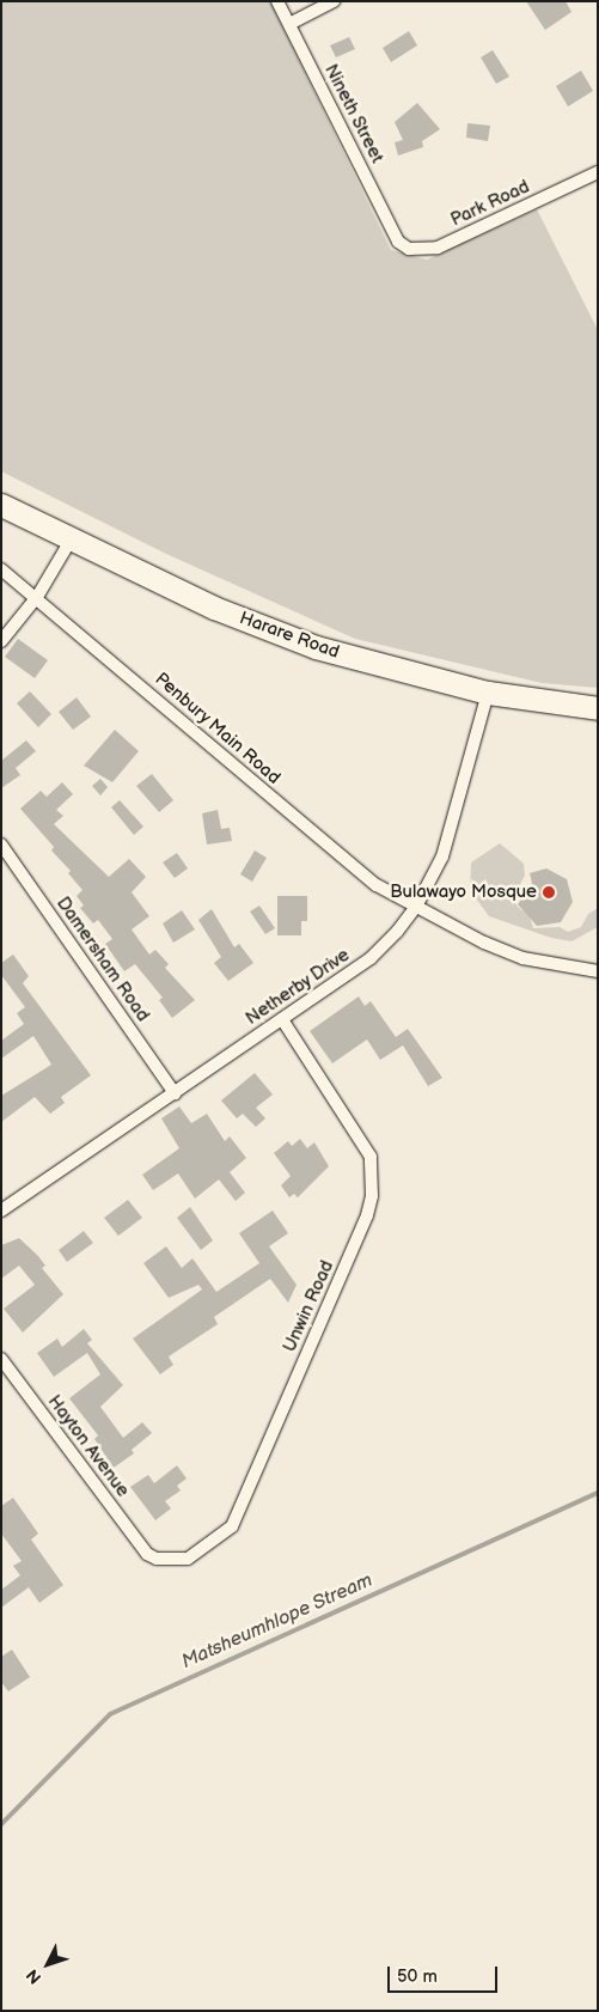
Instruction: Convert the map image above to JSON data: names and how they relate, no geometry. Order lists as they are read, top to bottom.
{
  "streets": {
    "highway": ["Harare Road"],
    "street": [
      "Nineth Street",
      "Park Road",
      "Penbury Main Road",
      "Damersham Road",
      "Netherby Drive",
      "Unwin Road",
      "Hayton Avenue"
    ]
  },
  "crossings": [
    ["Nineth Street", "Park Road"],
    ["Harare Road", "Netherby Drive"],
    ["Penbury Main Road", "Netherby Drive"],
    ["Damersham Road", "Netherby Drive"],
    ["Netherby Drive", "Unwin Road"],
    ["Unwin Road", "Hayton Avenue"]
  ],
  "water": ["Matsheumhlope Stream"],
  "places": ["Bulawayo Mosque"],
  "scale_bar": "50 m",
  "north": "bottom left"
}
